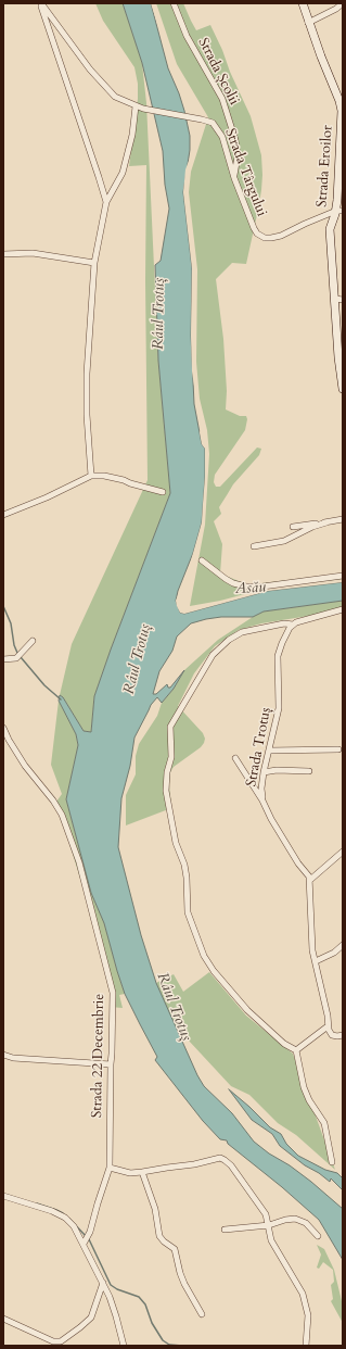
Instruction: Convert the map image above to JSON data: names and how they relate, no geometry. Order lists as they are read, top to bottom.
{
  "streets": {
    "main road": ["Strada Eroilor"],
    "street": [
      "Strada Școlii",
      "Strada Târgului",
      "Strada Trotuș",
      "Strada 22 Decembrie"
    ]
  },
  "crossings": [
    ["Strada Școlii", "Strada Târgului"],
    ["Strada Eroilor", "Strada Târgului"]
  ],
  "water": ["Râul Trotuș", "Asău"]
}
